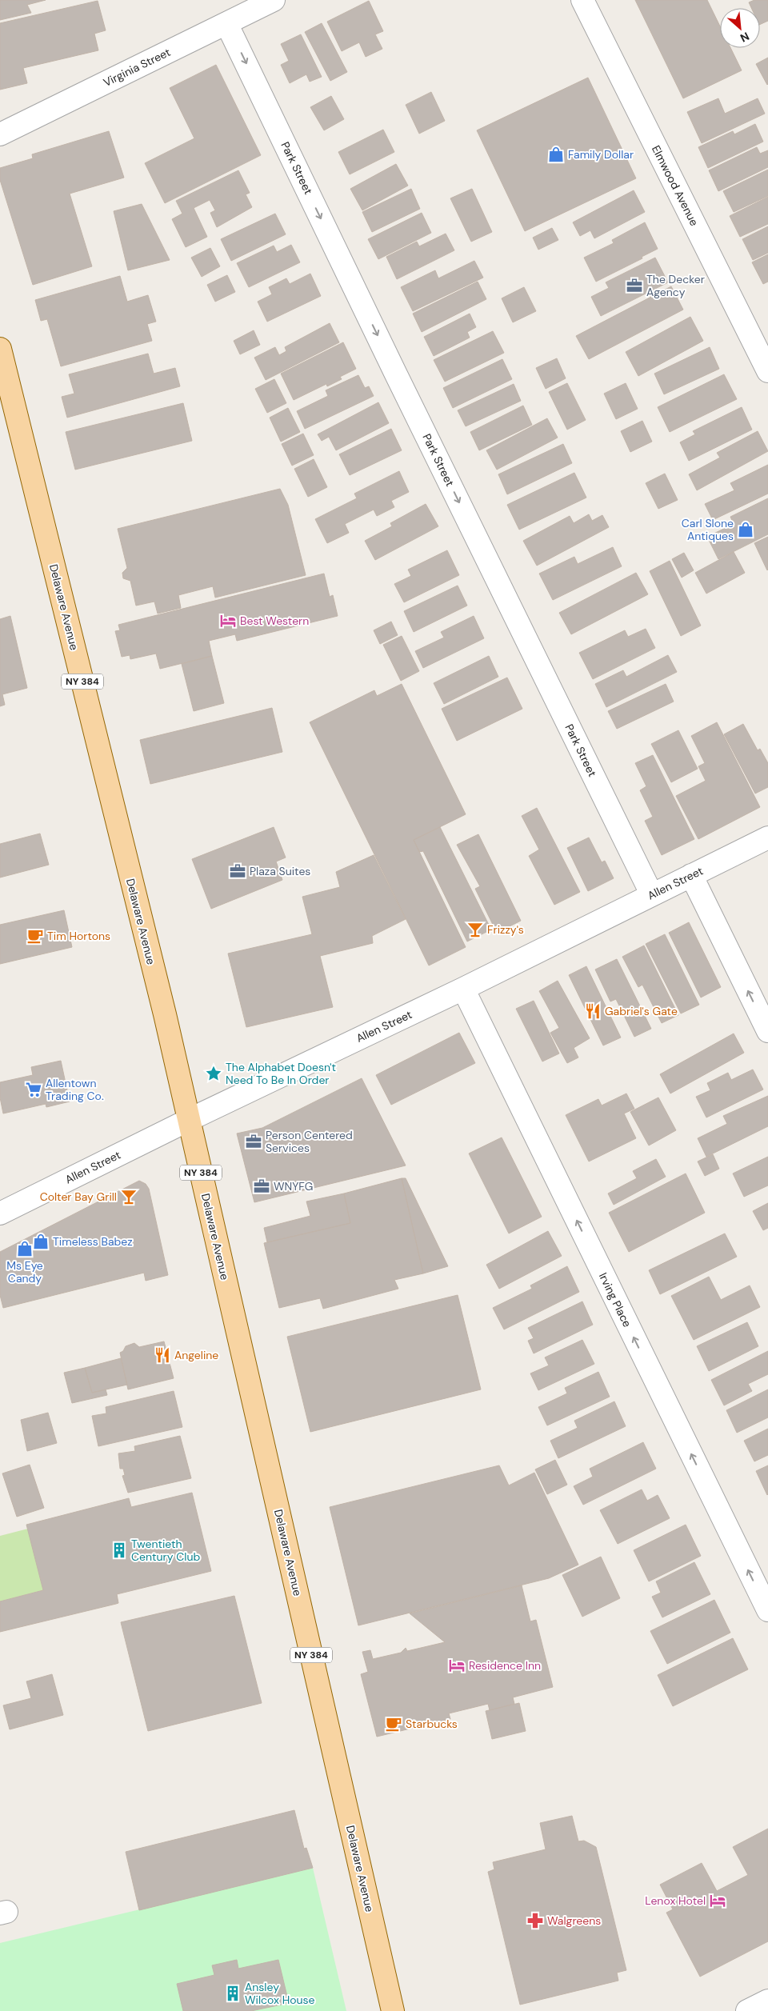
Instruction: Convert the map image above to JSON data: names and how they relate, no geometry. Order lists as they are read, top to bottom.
{
  "streets": {
    "main road": ["Delaware Avenue", "NY 384"],
    "street": [
      "Virginia Street",
      "Park Street",
      "Elmwood Avenue",
      "Allen Street",
      "Irving Place"
    ]
  },
  "crossings": [
    ["Virginia Street", "Park Street"],
    ["Park Street", "Allen Street"],
    ["Delaware Avenue", "Allen Street"],
    ["Allen Street", "Irving Place"]
  ],
  "one_way": ["Park Street", "Irving Place"],
  "places": {
    "shop": [
      "Family Dollar",
      "Carl Slone Antiques",
      "Timeless Babez",
      "Ms Eye Candy"
    ],
    "office": [
      "The Decker Agency",
      "Plaza Suites",
      "Person Centered Services",
      "WNYFG"
    ],
    "hotel": ["Best Western", "Residence Inn", "Lenox Hotel"],
    "bar": ["Frizzy's", "Colter Bay Grill"],
    "cafe": ["Tim Hortons", "Starbucks"],
    "restaurant": ["Gabriel's Gate", "Angeline"],
    "place": ["The Alphabet Doesn't Need To Be In Order"],
    "supermarket": ["Allentown Trading Co."],
    "building": ["Twentieth Century Club", "Ansley Wilcox House"],
    "pharmacy": ["Walgreens"]
  },
  "north": "bottom right"
}
